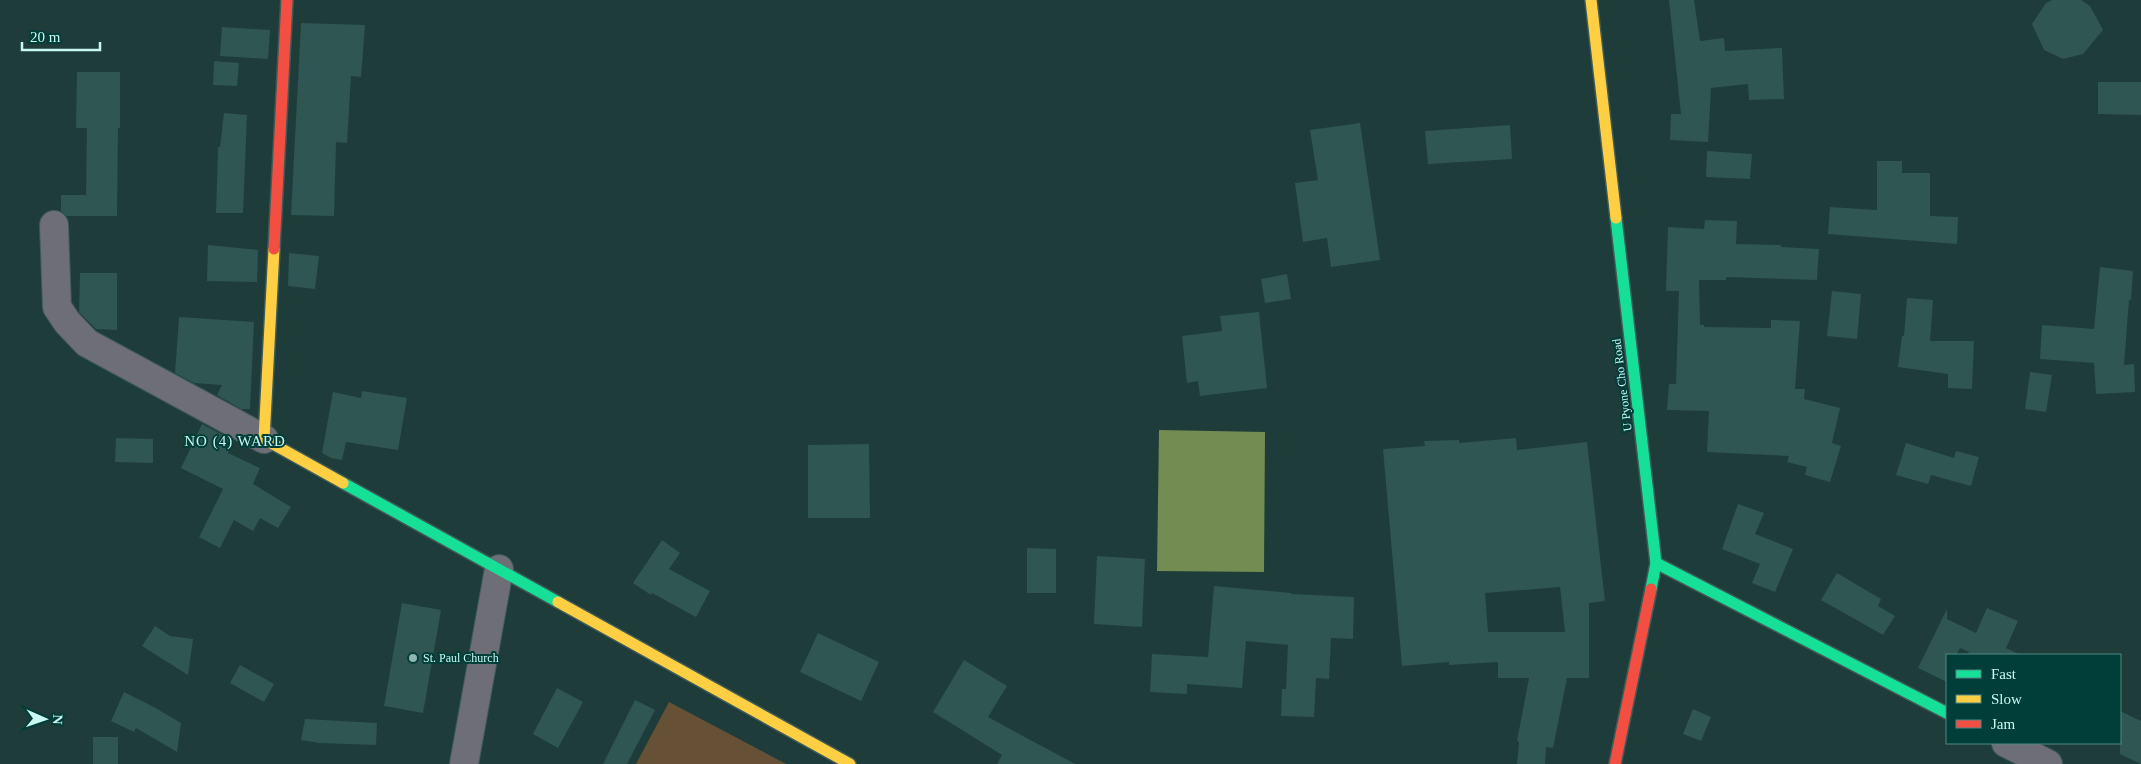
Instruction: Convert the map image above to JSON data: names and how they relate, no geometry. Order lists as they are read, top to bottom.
{
  "streets": {
    "street": ["U Pyone Cho Road"]
  },
  "districts": ["NO (4) WARD"],
  "places": ["St. Paul Church"],
  "legend": ["Fast", "Slow", "Jam"],
  "scale_bar": "20 m",
  "north": "right"
}
